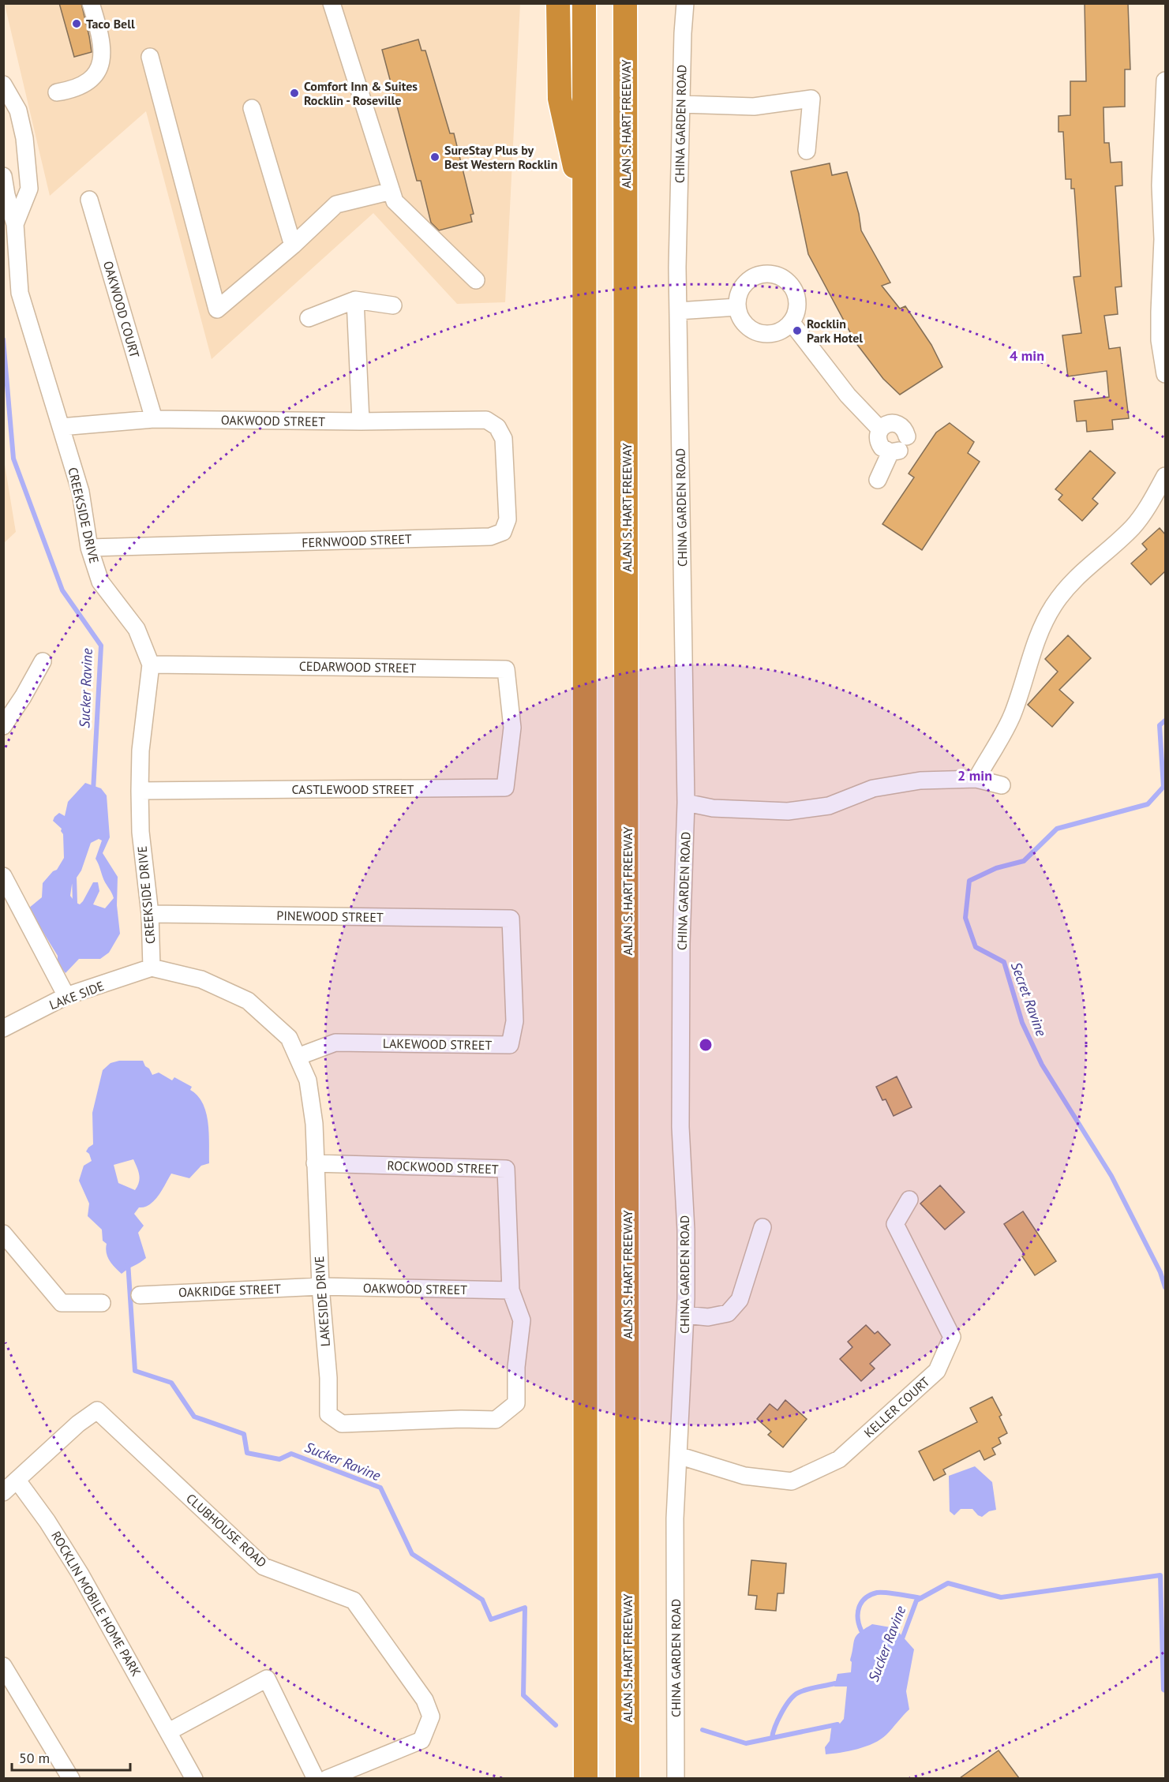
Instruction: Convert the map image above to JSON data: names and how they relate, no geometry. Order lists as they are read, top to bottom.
{
  "streets": {
    "highway": ["ALAN S. HART FREEWAY"],
    "street": [
      "CHINA GARDEN ROAD",
      "OAKWOOD COURT",
      "OAKWOOD STREET",
      "CREEKSIDE DRIVE",
      "FERNWOOD STREET",
      "CEDARWOOD STREET",
      "CASTLEWOOD STREET",
      "PINEWOOD STREET",
      "LAKE SIDE",
      "LAKEWOOD STREET",
      "ROCKWOOD STREET",
      "OAKRIDGE STREET",
      "LAKESIDE DRIVE",
      "KELLER COURT",
      "CLUBHOUSE ROAD",
      "ROCKLIN MOBILE HOME PARK"
    ]
  },
  "crossings": [
    ["CHINA GARDEN ROAD", "KELLER COURT"],
    ["OAKWOOD COURT", "OAKWOOD STREET"],
    ["OAKWOOD STREET", "CREEKSIDE DRIVE"],
    ["OAKWOOD STREET", "FERNWOOD STREET"],
    ["OAKWOOD STREET", "ROCKWOOD STREET"],
    ["OAKWOOD STREET", "OAKRIDGE STREET"],
    ["OAKWOOD STREET", "LAKESIDE DRIVE"],
    ["CREEKSIDE DRIVE", "FERNWOOD STREET"],
    ["CREEKSIDE DRIVE", "CEDARWOOD STREET"],
    ["CREEKSIDE DRIVE", "CASTLEWOOD STREET"],
    ["CREEKSIDE DRIVE", "PINEWOOD STREET"],
    ["CREEKSIDE DRIVE", "LAKE SIDE"],
    ["CREEKSIDE DRIVE", "LAKESIDE DRIVE"],
    ["CEDARWOOD STREET", "CASTLEWOOD STREET"],
    ["PINEWOOD STREET", "LAKEWOOD STREET"],
    ["LAKE SIDE", "LAKESIDE DRIVE"],
    ["LAKEWOOD STREET", "LAKESIDE DRIVE"],
    ["ROCKWOOD STREET", "LAKESIDE DRIVE"],
    ["OAKRIDGE STREET", "LAKESIDE DRIVE"],
    ["CLUBHOUSE ROAD", "ROCKLIN MOBILE HOME PARK"]
  ],
  "water": ["Sucker Ravine", "Secret Ravine"],
  "places": [
    "Taco Bell",
    "Comfort Inn & Suites Rocklin - Roseville",
    "SureStay Plus by Best Western Rocklin",
    "Rocklin Park Hotel"
  ],
  "scale_bar": "50 m",
  "rings": ["4 min", "2 min"]
}
